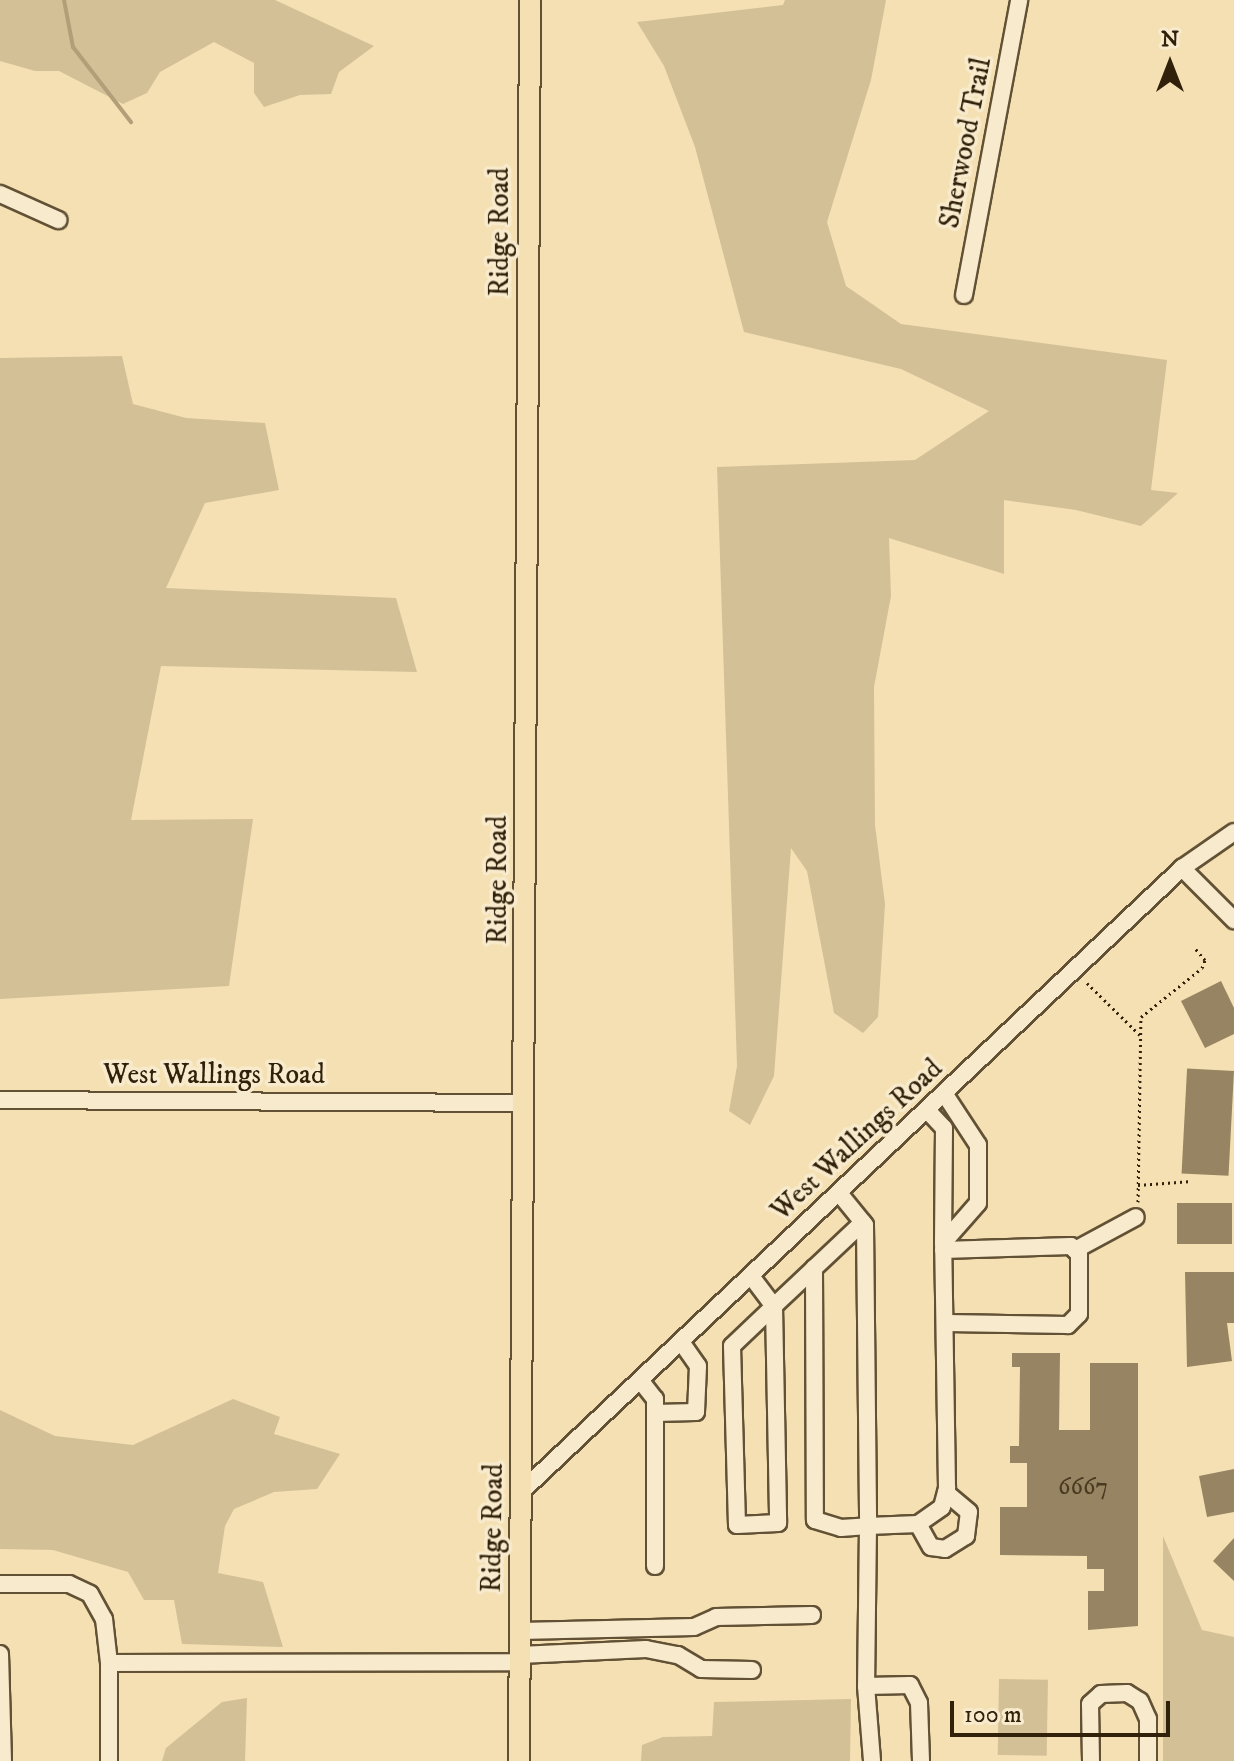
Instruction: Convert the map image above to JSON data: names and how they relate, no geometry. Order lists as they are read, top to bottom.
{
  "streets": {
    "main road": ["Ridge Road"],
    "street": ["Sherwood Trail", "West Wallings Road"]
  },
  "crossings": [
    ["Ridge Road", "West Wallings Road"]
  ],
  "house_numbers": ["6667"],
  "scale_bar": "100 m",
  "north": "top"
}
